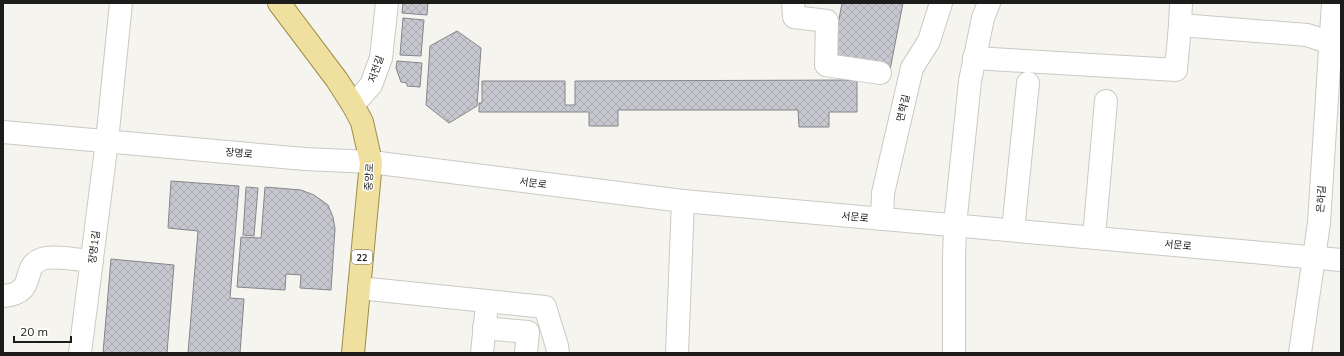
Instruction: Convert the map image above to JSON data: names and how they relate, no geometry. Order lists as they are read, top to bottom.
{
  "streets": {
    "main road": ["중앙로", "22"],
    "street": [
      "저전길",
      "면학길",
      "장명로",
      "서문로",
      "은하길",
      "장명1길"
    ]
  },
  "crossings": [
    ["저전길", "중앙로"],
    ["면학길", "서문로"],
    ["장명로", "중앙로"],
    ["장명로", "서문로"],
    ["장명로", "장명1길"],
    ["중앙로", "서문로"],
    ["서문로", "은하길"]
  ],
  "scale_bar": "20 m"
}
